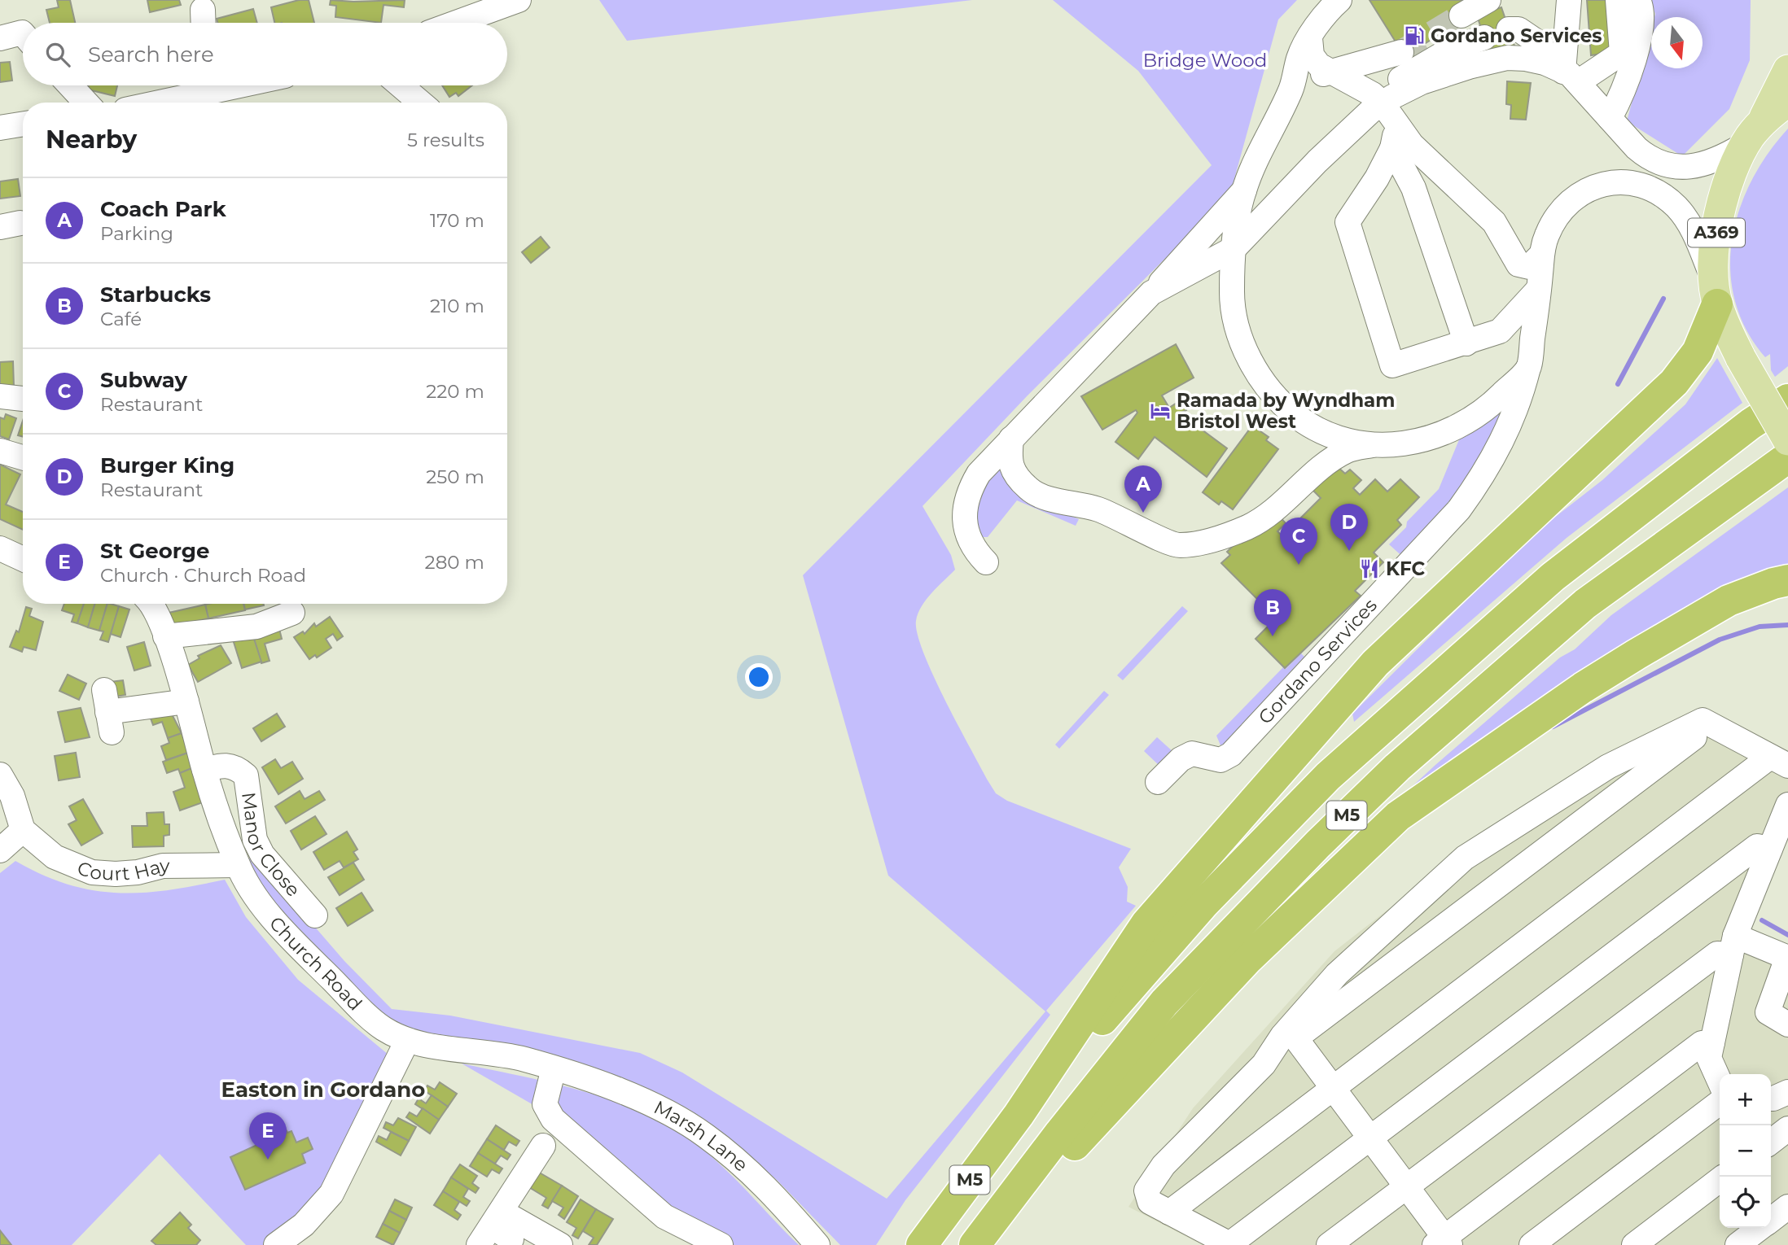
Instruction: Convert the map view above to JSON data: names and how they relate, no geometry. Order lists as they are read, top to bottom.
{
  "streets": {
    "highway": ["M5"],
    "main road": ["A369"],
    "street": [
      "Gordano Services",
      "Manor Close",
      "Court Hay",
      "Church Road",
      "Marsh Lane"
    ]
  },
  "crossings": [
    ["A369", "Gordano Services"],
    ["A369", "M5"],
    ["Gordano Services", "M5"],
    ["Manor Close", "Church Road"],
    ["Court Hay", "Church Road"],
    ["Church Road", "Marsh Lane"]
  ],
  "districts": ["Easton in Gordano"],
  "parks": ["Bridge Wood"],
  "places": {
    "fuel station": ["Gordano Services"],
    "hotel": ["Ramada by Wyndham Bristol West"],
    "restaurant": ["KFC"]
  },
  "north": "bottom",
  "page": {
    "search": "Search here",
    "heading": ["Nearby", "5 results"],
    "list": [
      {
        "mark": "A",
        "name": "Coach Park",
        "note": "Parking",
        "value": "170 m"
      },
      {
        "mark": "B",
        "name": "Starbucks",
        "note": "Café",
        "value": "210 m"
      },
      {
        "mark": "C",
        "name": "Subway",
        "note": "Restaurant",
        "value": "220 m"
      },
      {
        "mark": "D",
        "name": "Burger King",
        "note": "Restaurant",
        "value": "250 m"
      },
      {
        "mark": "E",
        "name": "St George",
        "note": "Church · Church Road",
        "value": "280 m"
      }
    ],
    "pins": [
      "A",
      "D",
      "C",
      "B",
      "E"
    ],
    "map_buttons": ["+", "−"]
  }
}
